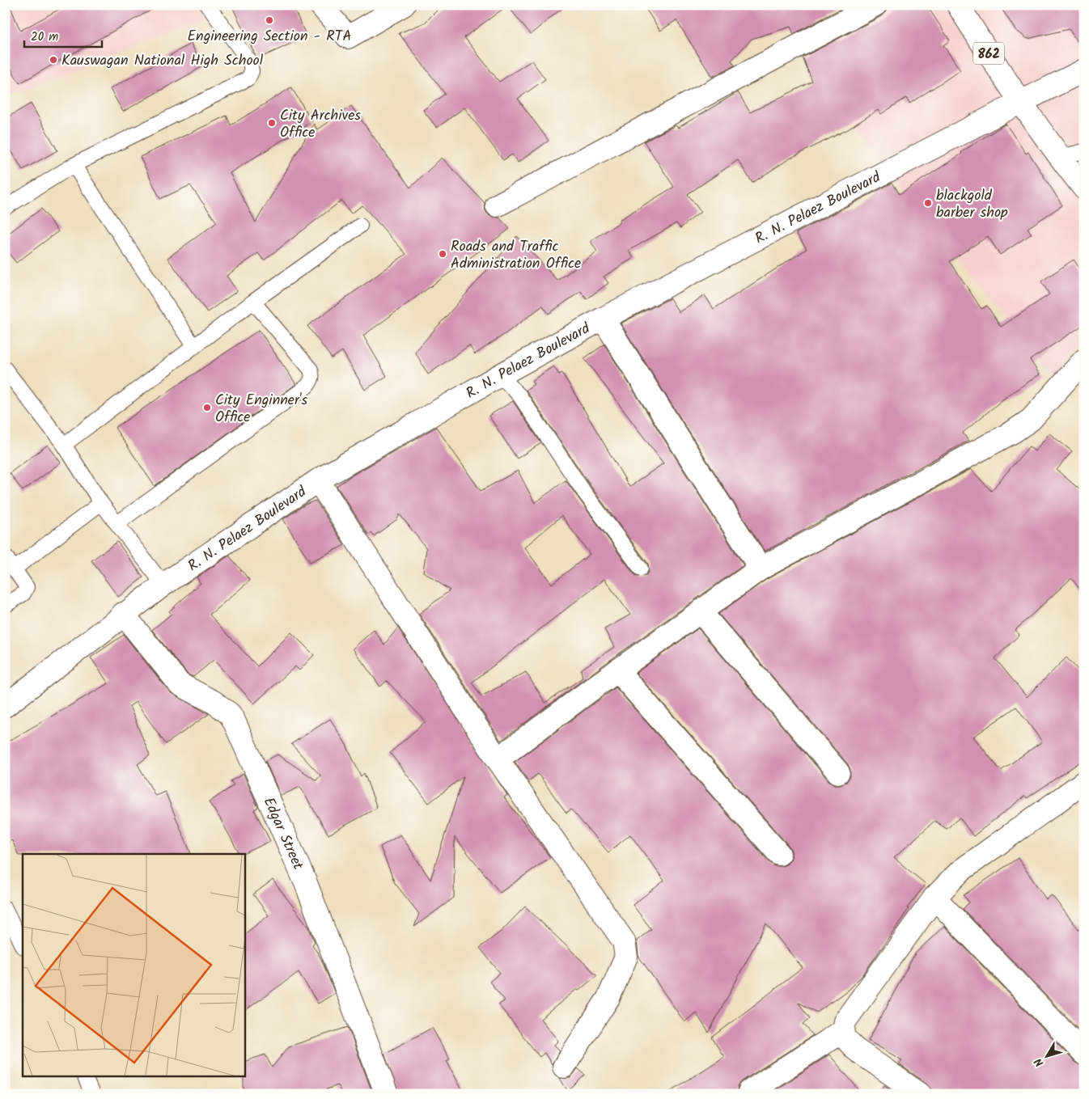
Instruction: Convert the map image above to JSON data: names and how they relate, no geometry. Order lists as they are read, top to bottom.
{
  "streets": {
    "street": ["862", "R. N. Pelaez Boulevard", "Edgar Street"]
  },
  "crossings": [
    ["862", "R. N. Pelaez Boulevard"],
    ["R. N. Pelaez Boulevard", "Edgar Street"]
  ],
  "places": [
    "Engineering Section - RTA",
    "Kauswagan National High School",
    "City Archives Office",
    "blackgold barber shop",
    "Roads and Traffic Administration Office",
    "City Enginner's Office"
  ],
  "scale_bar": "20 m",
  "north": "bottom left"
}
